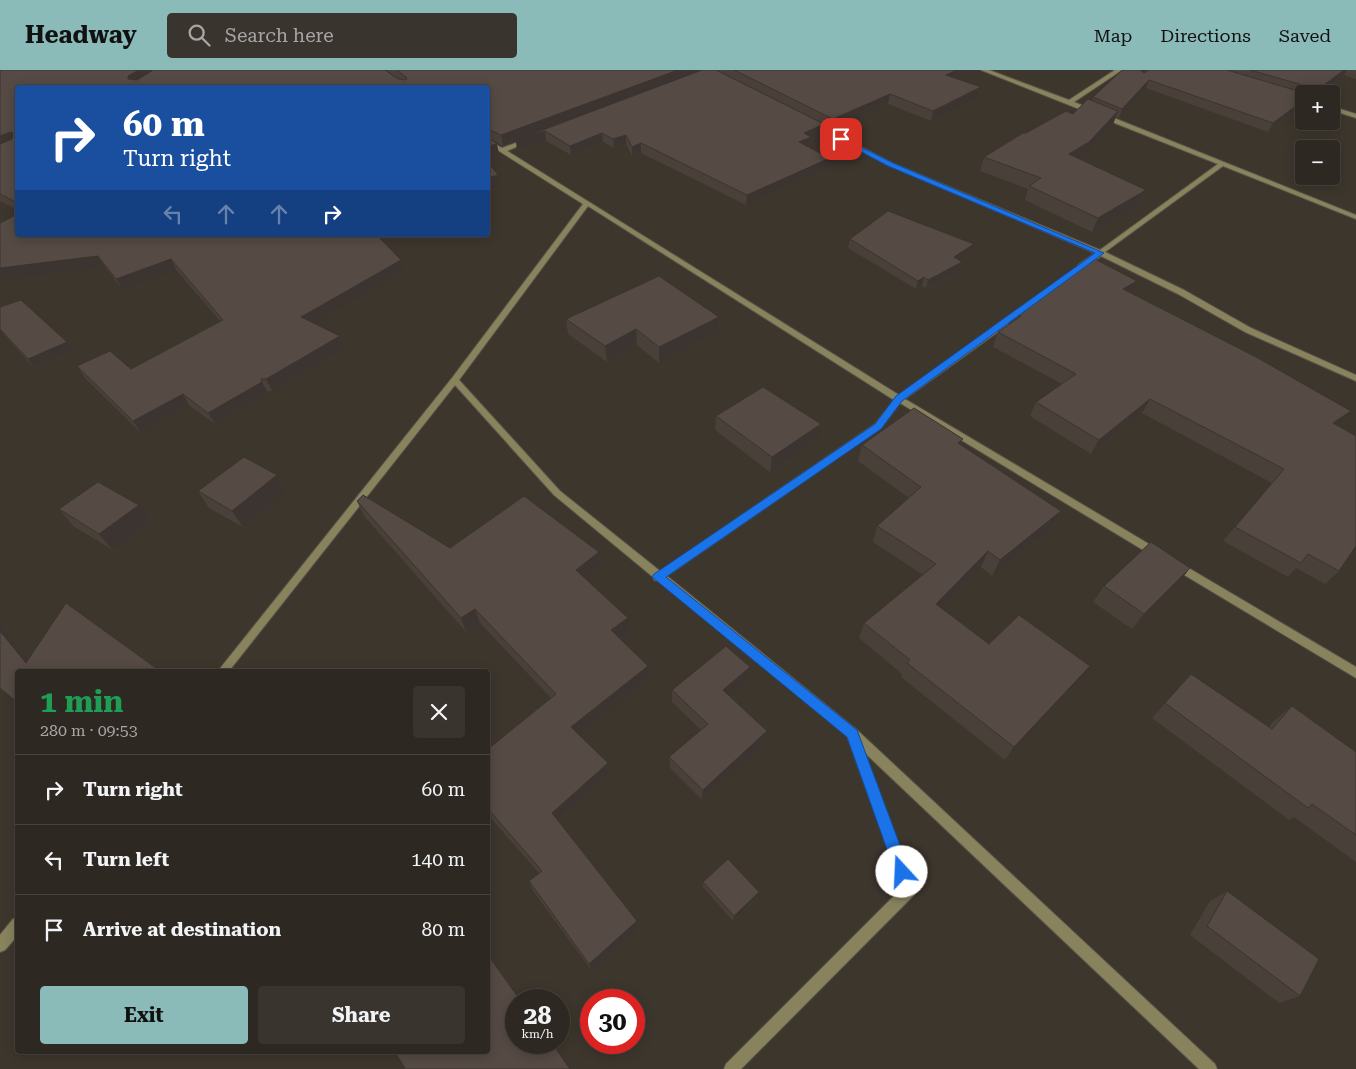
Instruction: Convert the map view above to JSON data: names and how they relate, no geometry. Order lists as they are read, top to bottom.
{
  "page": {
    "header": "Headway",
    "search": "Search here",
    "nav": ["Map", "Directions", "Saved"],
    "map_buttons": ["+", "−"],
    "turn": ["60 m", "Turn right"],
    "heading": ["1 min", "280 m · 09:53"],
    "list": [
      {
        "name": "Turn right",
        "value": "60 m"
      },
      {
        "name": "Turn left",
        "value": "140 m"
      },
      {
        "name": "Arrive at destination",
        "value": "80 m"
      }
    ],
    "buttons": ["Exit", "Share"],
    "speed": "28 km/h",
    "limit": "30"
  }
}
